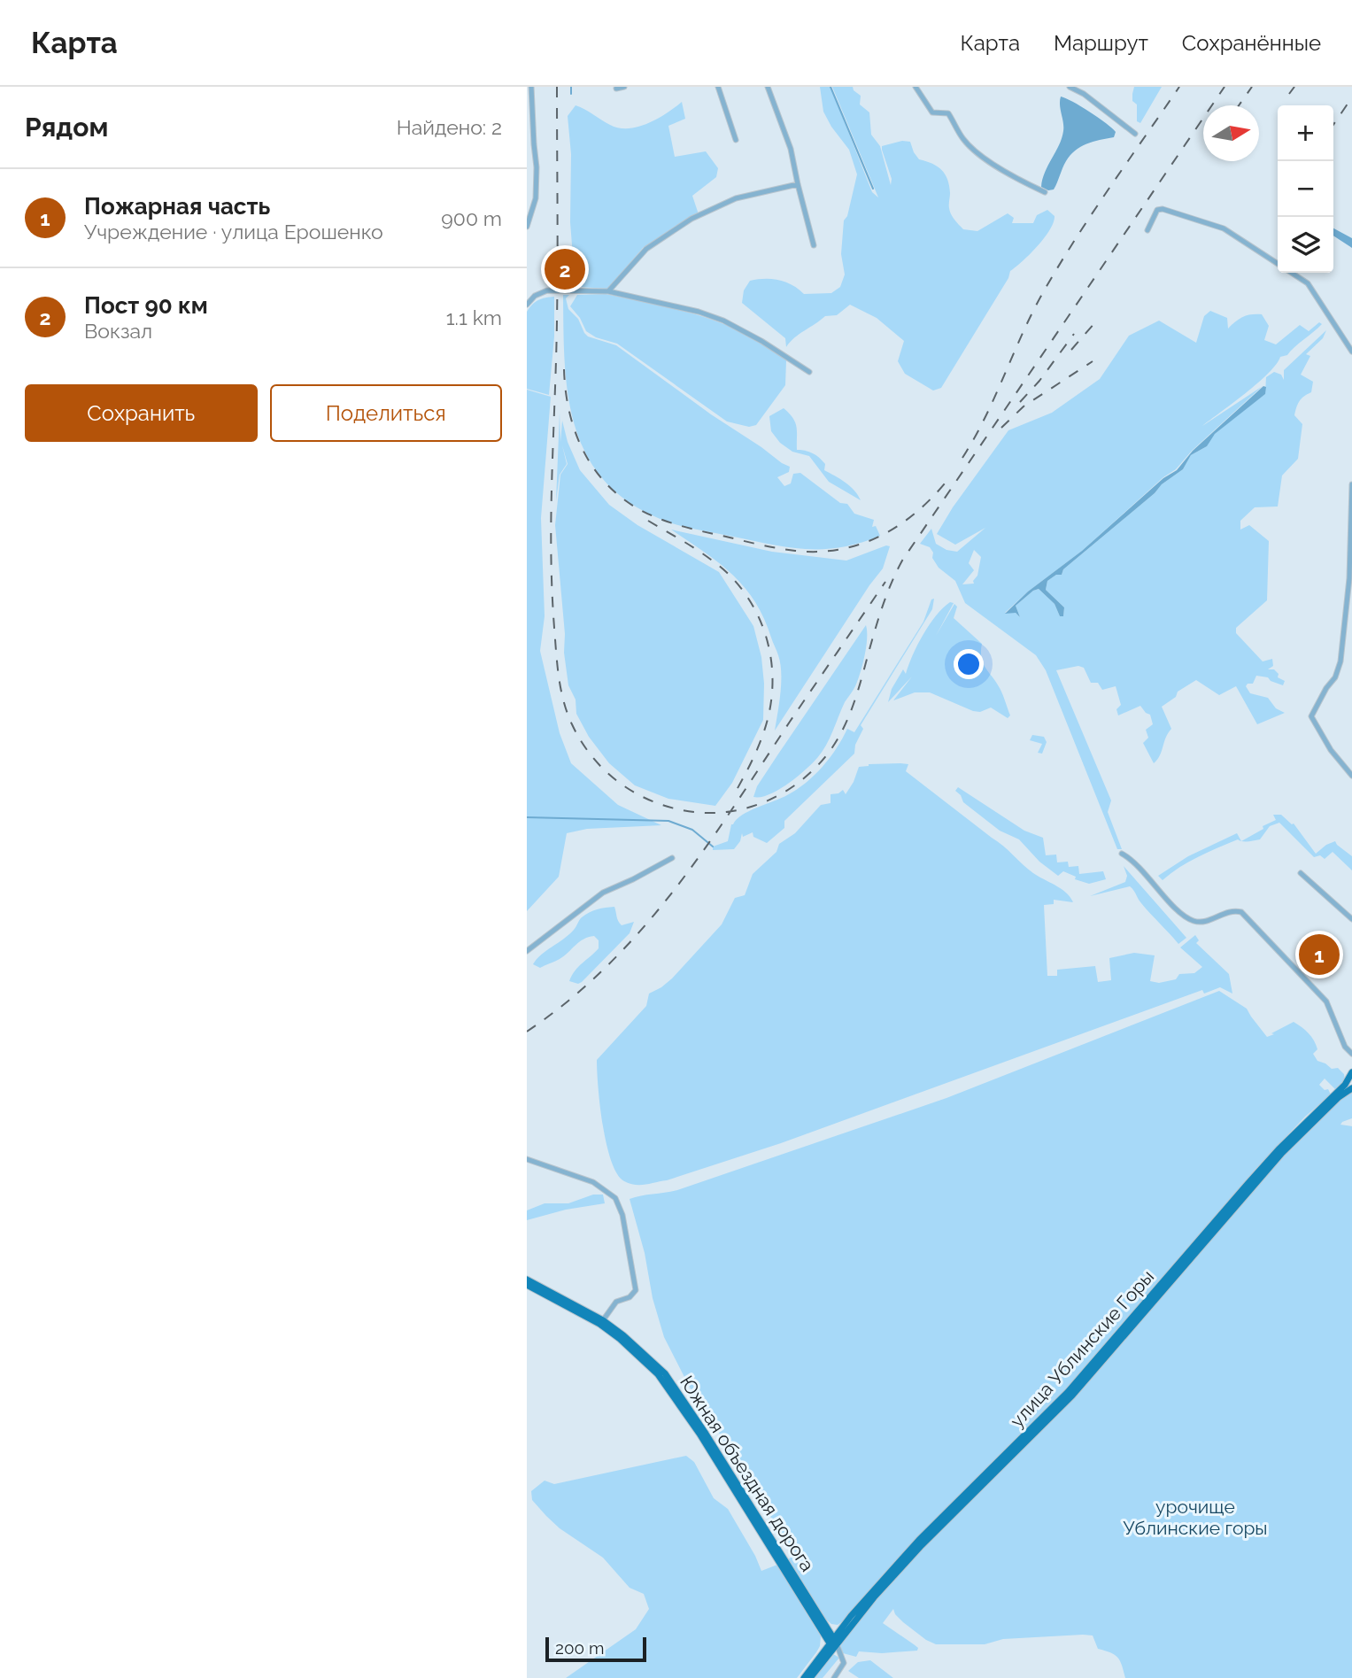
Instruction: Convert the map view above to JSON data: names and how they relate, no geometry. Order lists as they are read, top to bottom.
{
  "streets": {
    "main road": ["улица Ублинские Горы", "Южная объездная дорога"]
  },
  "crossings": [
    ["улица Ублинские Горы", "Южная объездная дорога"]
  ],
  "parks": ["урочище Ублинские горы"],
  "scale_bar": "200 m",
  "north": "right",
  "page": {
    "header": "Карта",
    "nav": ["Карта", "Маршрут", "Сохранённые"],
    "heading": ["Рядом", "Найдено: 2"],
    "map_buttons": ["+", "−"],
    "list": [
      {
        "mark": "1",
        "name": "Пожарная часть",
        "note": "Учреждение · улица Ерошенко",
        "value": "900 m"
      },
      {
        "mark": "2",
        "name": "Пост 90 км",
        "note": "Вокзал",
        "value": "1.1 km"
      }
    ],
    "pins": ["2", "1"],
    "buttons": ["Сохранить", "Поделиться"],
    "scale": "200 m"
  }
}
